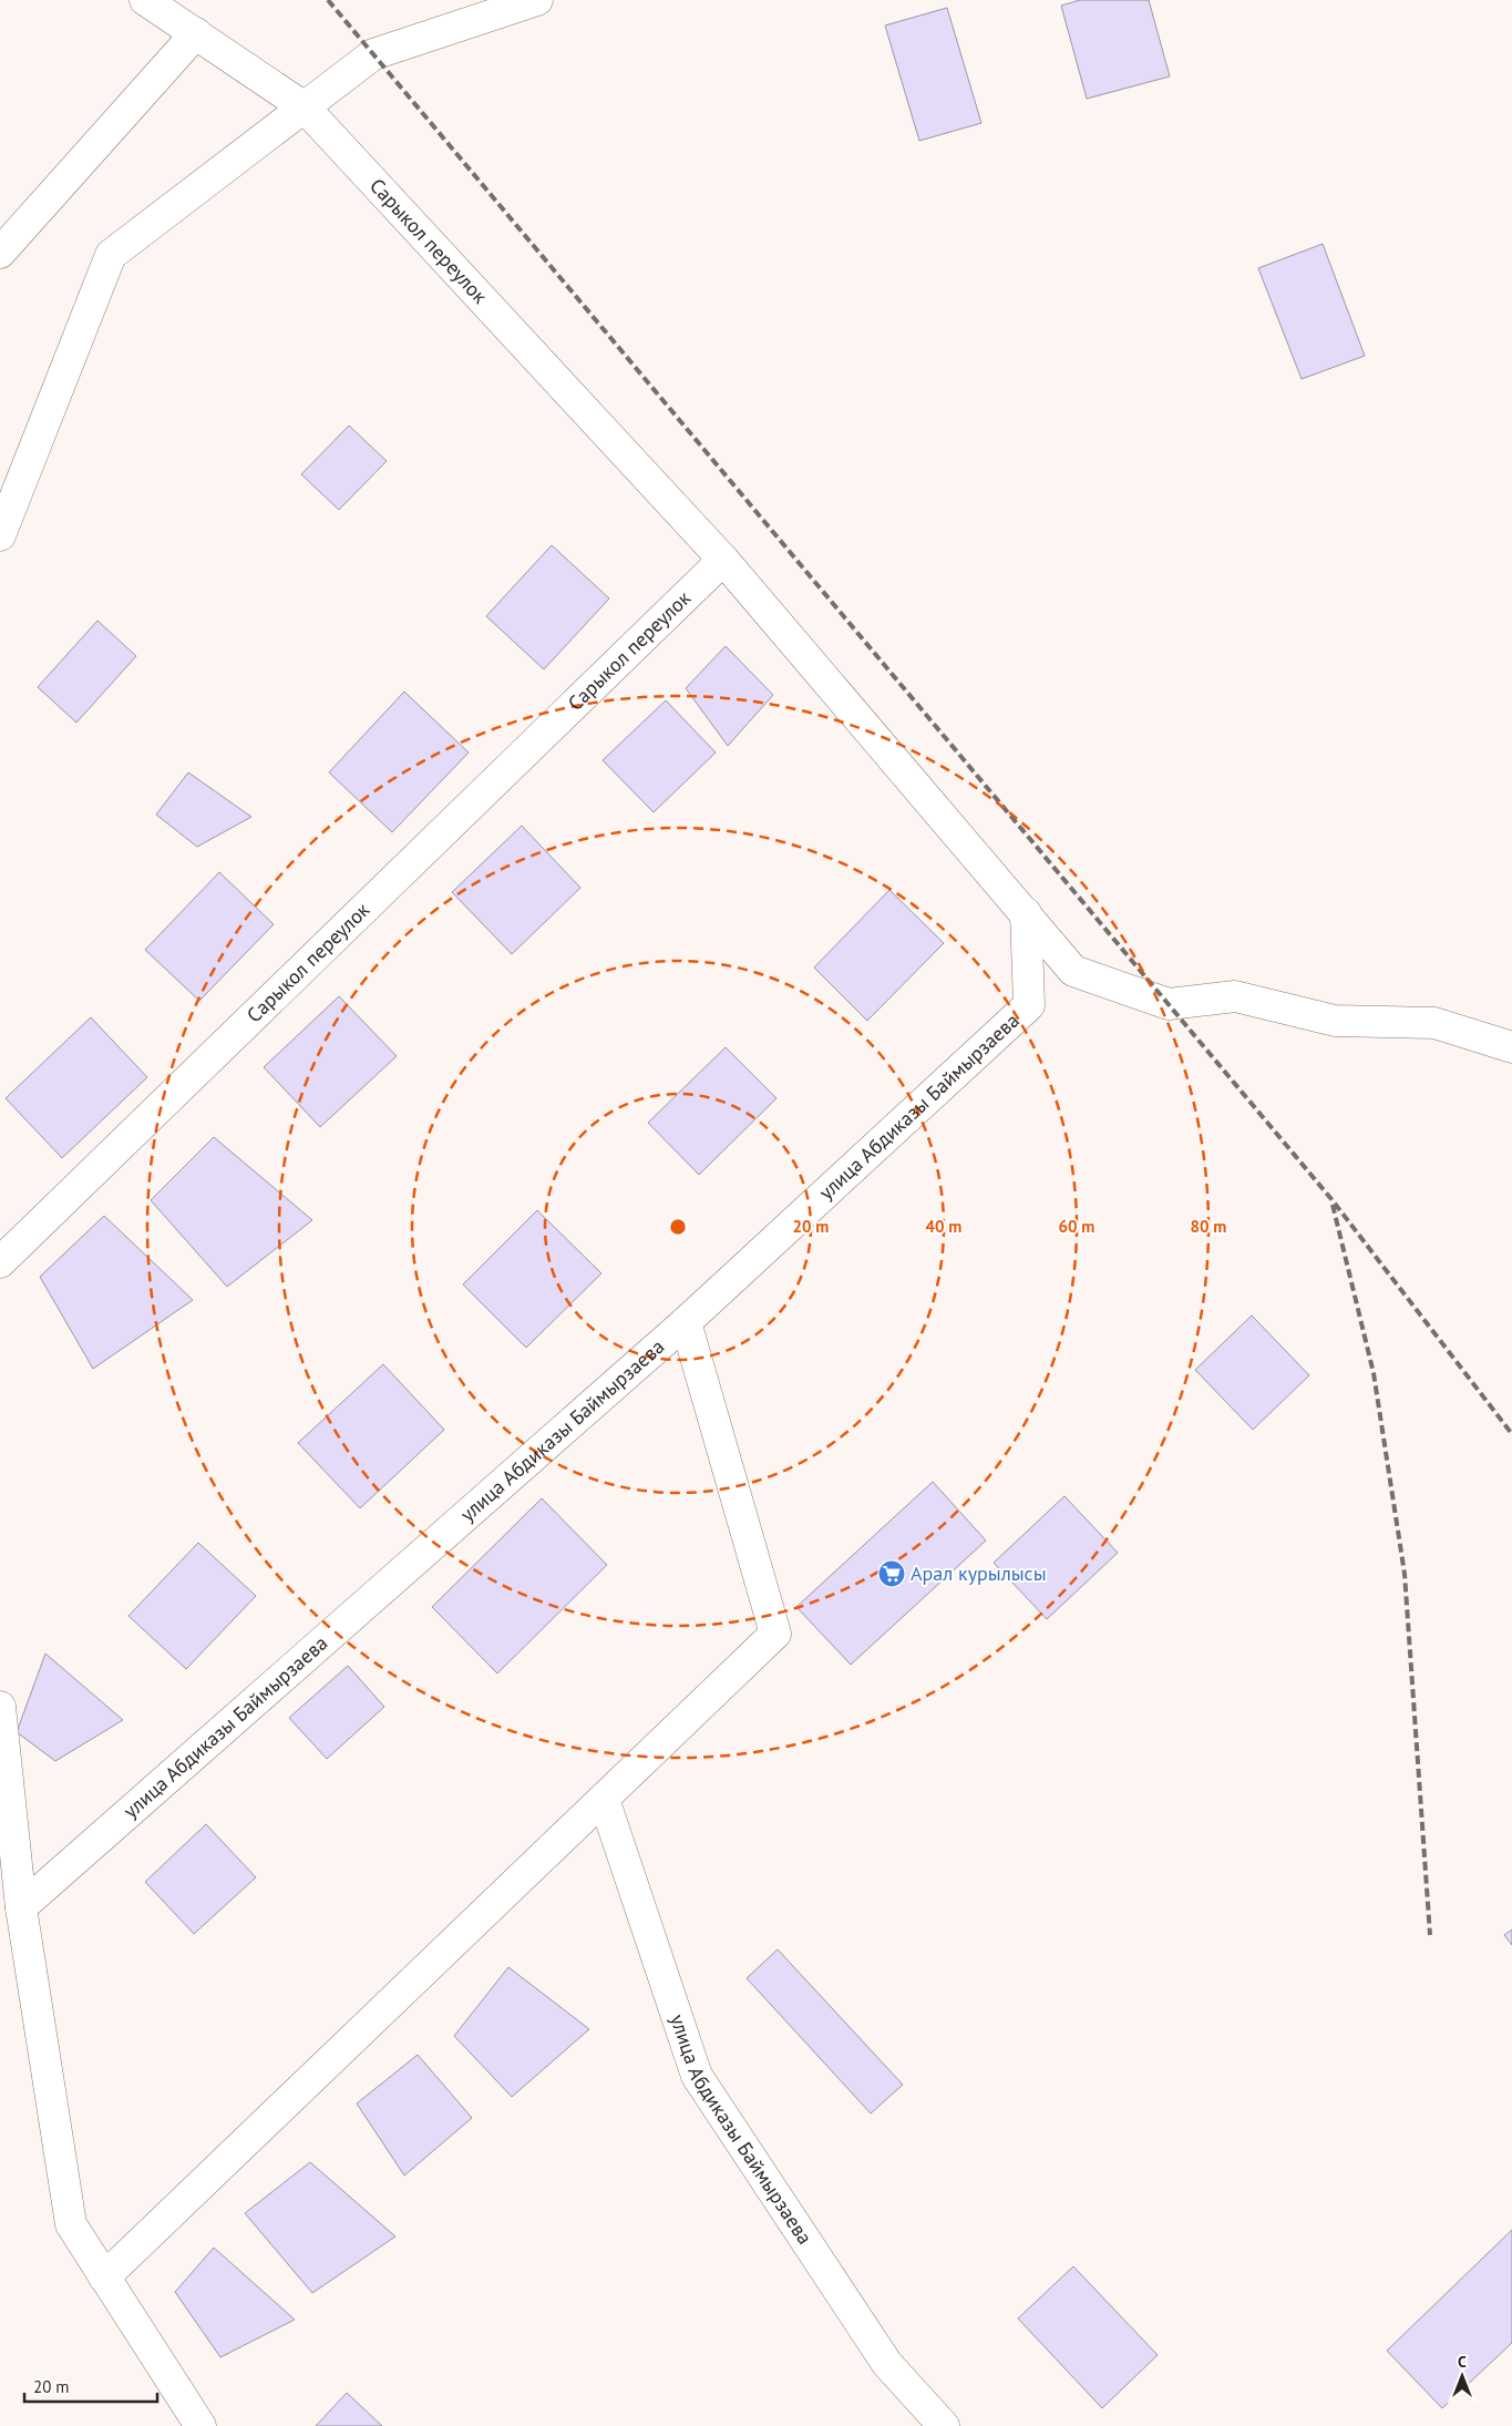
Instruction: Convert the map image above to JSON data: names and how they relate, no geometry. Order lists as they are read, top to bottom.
{
  "streets": {
    "street": ["Сарыкол переулок", "улица Абдиказы Баймырзаева"]
  },
  "places": {
    "supermarket": ["Арал курылысы"]
  },
  "scale_bar": "20 m",
  "north": "top",
  "rings": [
    "20 m",
    "40 m",
    "60 m",
    "80 m"
  ]
}
